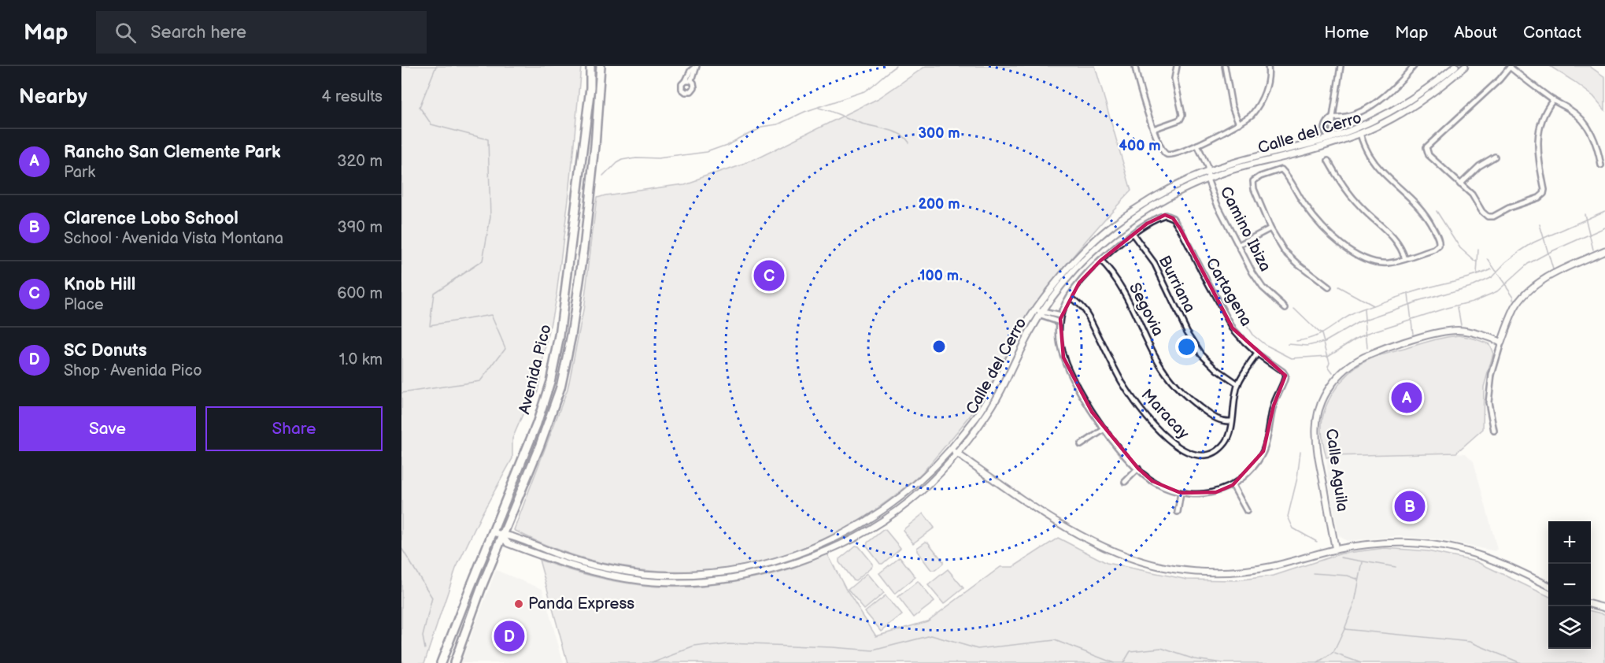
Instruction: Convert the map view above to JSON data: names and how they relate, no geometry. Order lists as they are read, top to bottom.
{
  "streets": {
    "highway": ["Avenida Pico"],
    "main road": ["Calle del Cerro", "Calle Aguila"],
    "street": [
      "Camino Ibiza",
      "Burriana",
      "Cartagena",
      "Segovia",
      "Maracay"
    ]
  },
  "crossings": [
    ["Calle del Cerro", "Camino Ibiza"],
    ["Calle del Cerro", "Avenida Pico"],
    ["Burriana", "Cartagena"],
    ["Burriana", "Maracay"],
    ["Cartagena", "Maracay"],
    ["Segovia", "Maracay"]
  ],
  "places": ["Panda Express"],
  "page": {
    "header": "Map",
    "search": "Search here",
    "nav": [
      "Home",
      "Map",
      "About",
      "Contact"
    ],
    "heading": ["Nearby", "4 results"],
    "list": [
      {
        "mark": "A",
        "name": "Rancho San Clemente Park",
        "note": "Park",
        "value": "320 m"
      },
      {
        "mark": "B",
        "name": "Clarence Lobo School",
        "note": "School · Avenida Vista Montana",
        "value": "390 m"
      },
      {
        "mark": "C",
        "name": "Knob Hill",
        "note": "Place",
        "value": "600 m"
      },
      {
        "mark": "D",
        "name": "SC Donuts",
        "note": "Shop · Avenida Pico",
        "value": "1.0 km"
      }
    ],
    "pins": [
      "C",
      "A",
      "B",
      "D"
    ],
    "buttons": ["Save", "Share"],
    "map_buttons": ["+", "−"]
  },
  "rings": [
    "300 m",
    "400 m",
    "200 m",
    "100 m"
  ]
}
